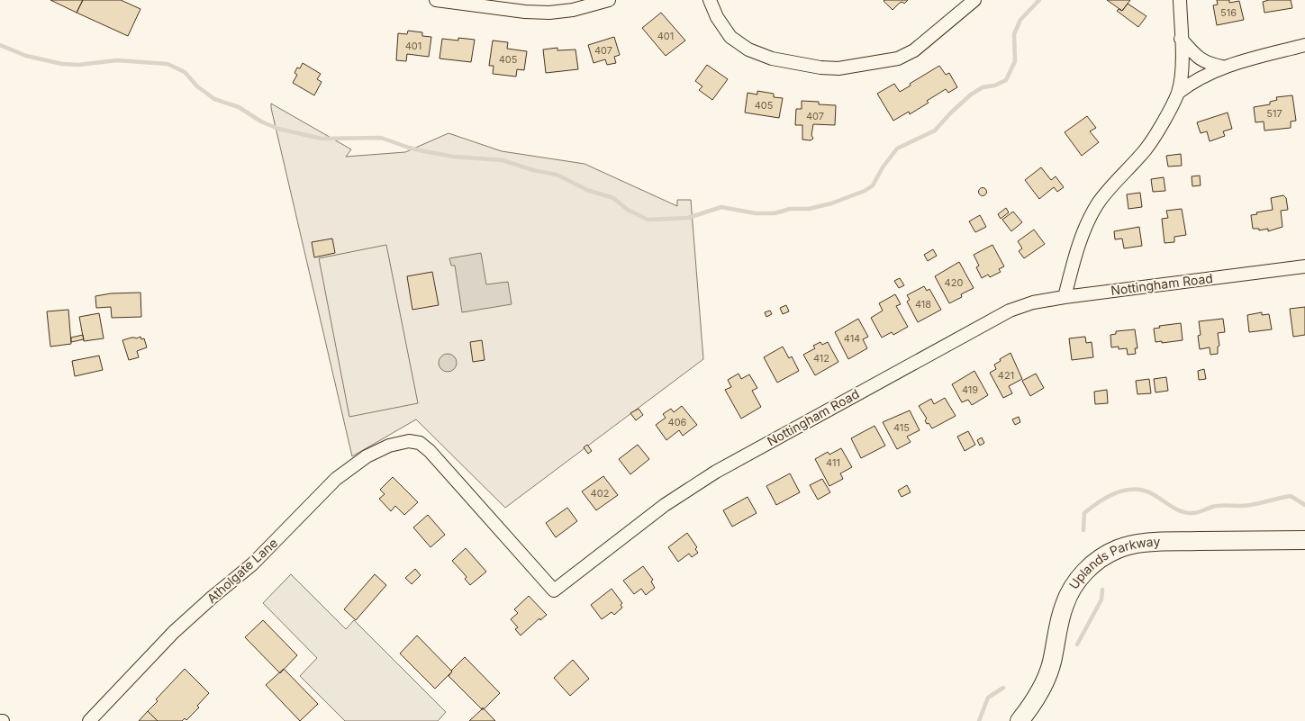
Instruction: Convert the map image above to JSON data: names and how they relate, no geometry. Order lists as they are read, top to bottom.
{
  "streets": {
    "street": ["Nottingham Road", "Uplands Parkway", "Atholgate Lane"]
  },
  "crossings": [
    ["Nottingham Road", "Atholgate Lane"]
  ],
  "house_numbers": [
    "516",
    "401",
    "401",
    "407",
    "405",
    "405",
    "517",
    "407",
    "420",
    "418",
    "414",
    "412",
    "421",
    "419",
    "406",
    "415",
    "411",
    "402"
  ]
}
